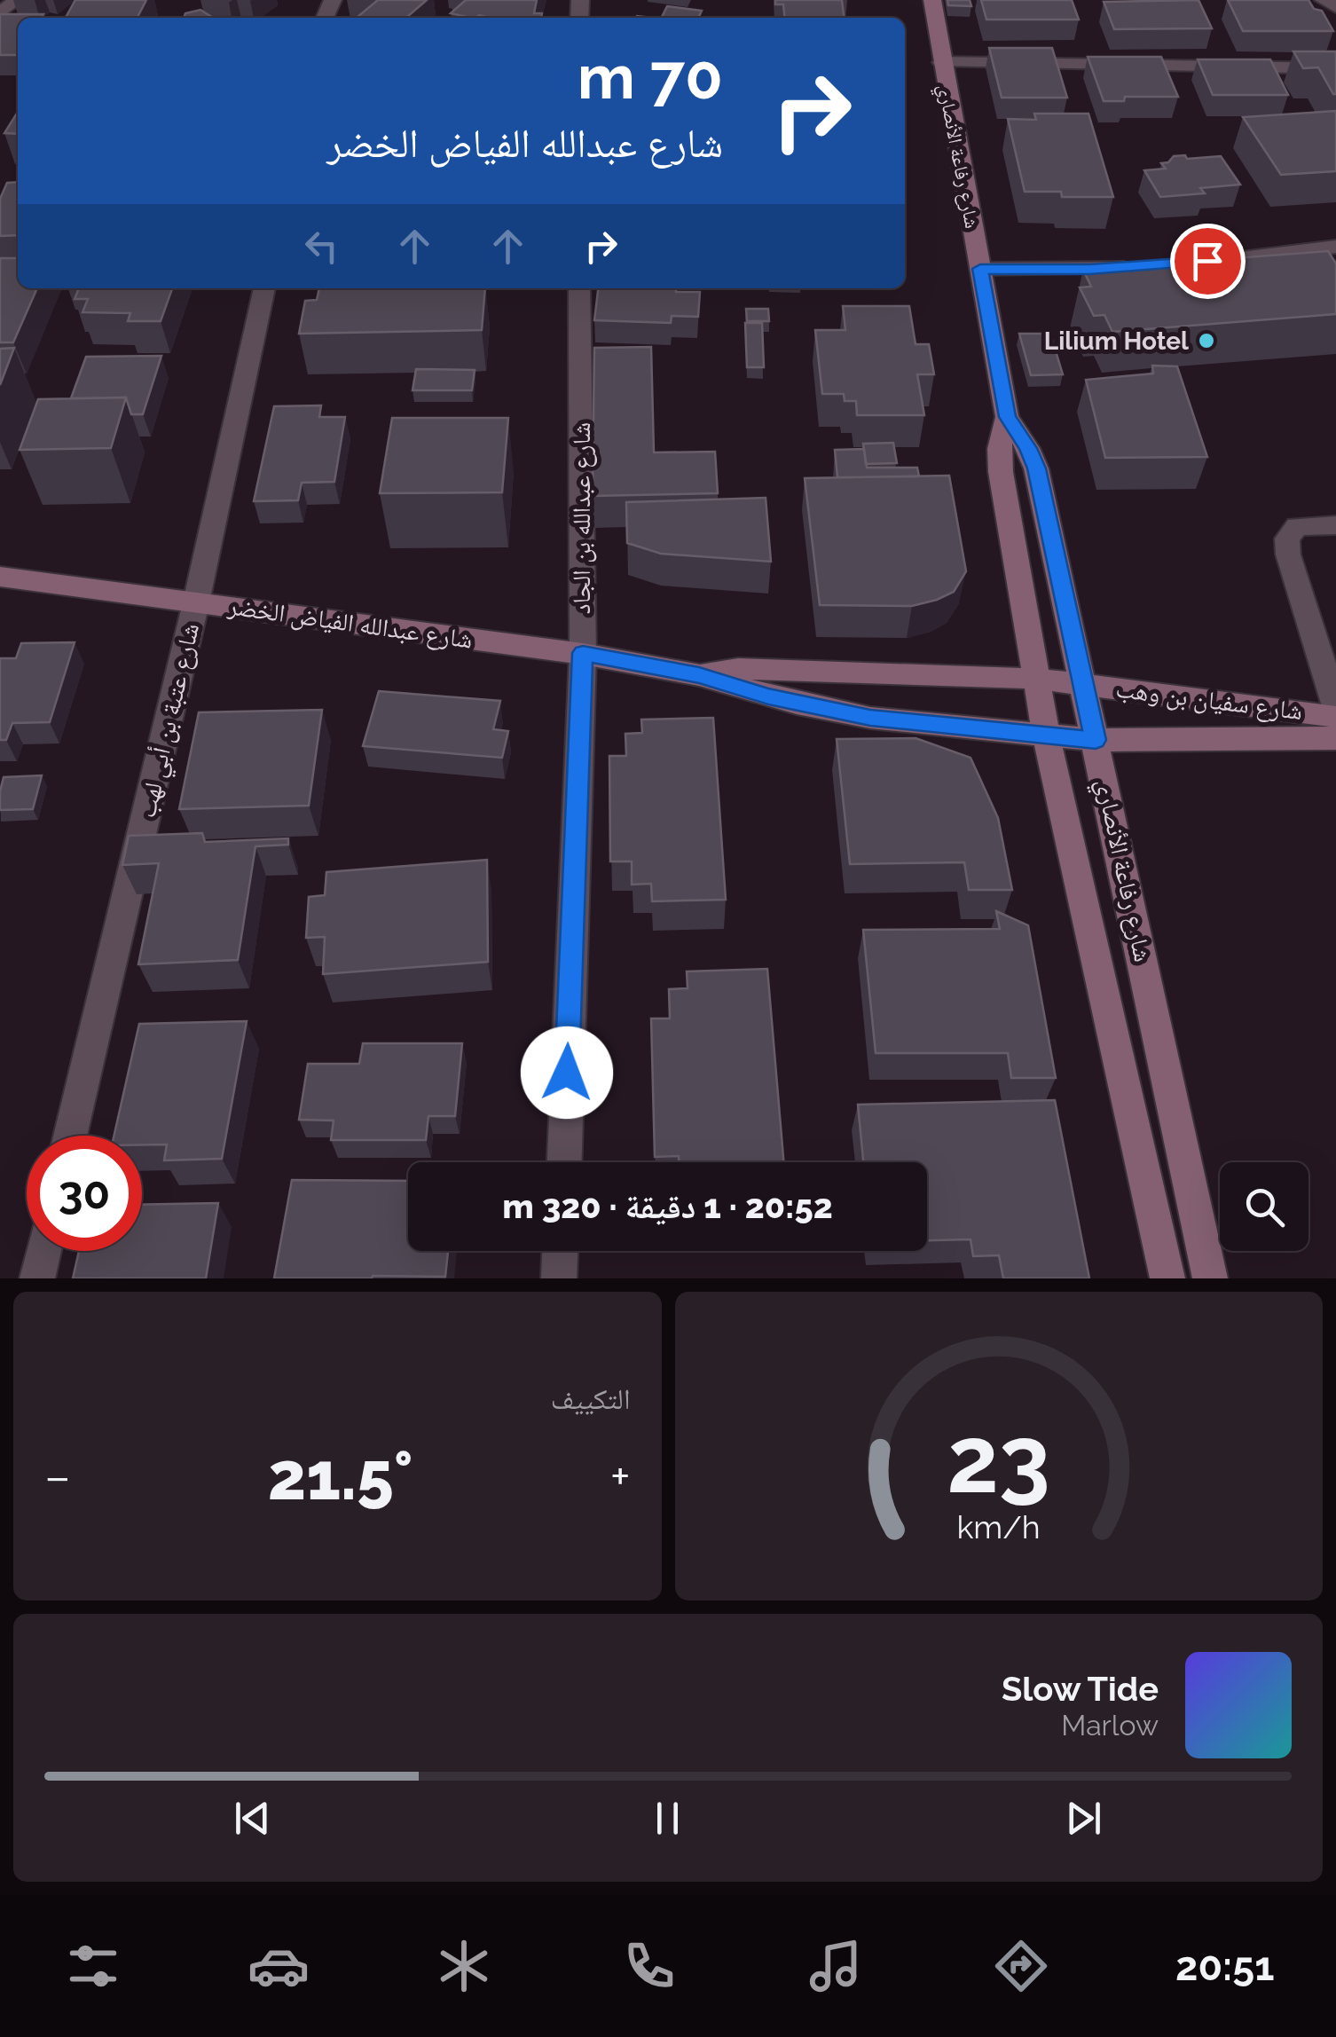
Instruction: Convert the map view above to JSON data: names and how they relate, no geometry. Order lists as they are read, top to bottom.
{
  "streets": {
    "street": [
      "شارع رفاعة الأنصاري",
      "شارع عبدالله بن الجاد",
      "شارع عبدالله الفياض الخضر",
      "شارع سفيان بن وهب",
      "شارع عتبة بن أبي لهب"
    ]
  },
  "crossings": [
    ["شارع رفاعة الأنصاري", "شارع عبدالله الفياض الخضر"],
    ["شارع رفاعة الأنصاري", "شارع سفيان بن وهب"],
    ["شارع عبدالله بن الجاد", "شارع عبدالله الفياض الخضر"],
    ["شارع عبدالله الفياض الخضر", "شارع سفيان بن وهب"],
    ["شارع عبدالله الفياض الخضر", "شارع عتبة بن أبي لهب"]
  ],
  "places": ["Lilium Hotel"],
  "page": {
    "turn": ["70 m", "شارع عبدالله الفياض الخضر"],
    "limit": "30",
    "trip": "20:52 · 1 دقيقة · 320 m",
    "tile": "التكييف",
    "heat": ["−", "21.5°", "+"],
    "song": ["Slow Tide", "Marlow"],
    "tabs": "20:51",
    "gauge": ["23", "km/h"]
  }
}
